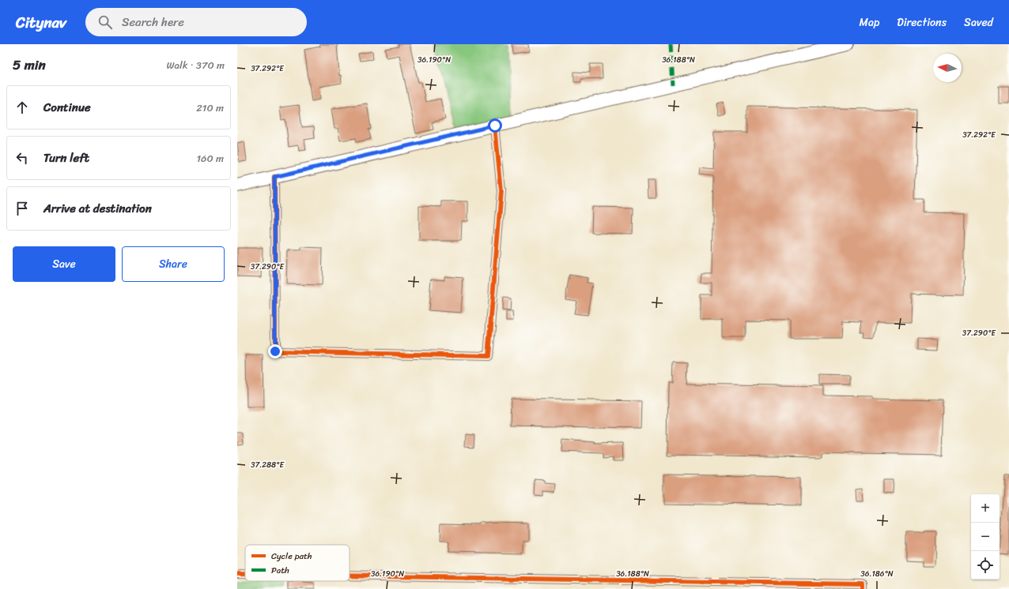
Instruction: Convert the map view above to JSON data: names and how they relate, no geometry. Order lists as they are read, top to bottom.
{
  "legend": ["Cycle path", "Path"],
  "north": "left",
  "page": {
    "header": "Citynav",
    "search": "Search here",
    "nav": ["Map", "Directions", "Saved"],
    "heading": ["5 min", "Walk · 370 m"],
    "list": [
      ["Continue", "210 m"],
      ["Turn left", "160 m"],
      "Arrive at destination"
    ],
    "buttons": ["Save", "Share"],
    "map_buttons": ["+", "−"]
  },
  "coordinates": [
    "36.190°N",
    "36.188°N",
    "37.292°E",
    "37.290°E",
    "37.288°E",
    "36.186°N"
  ]
}
